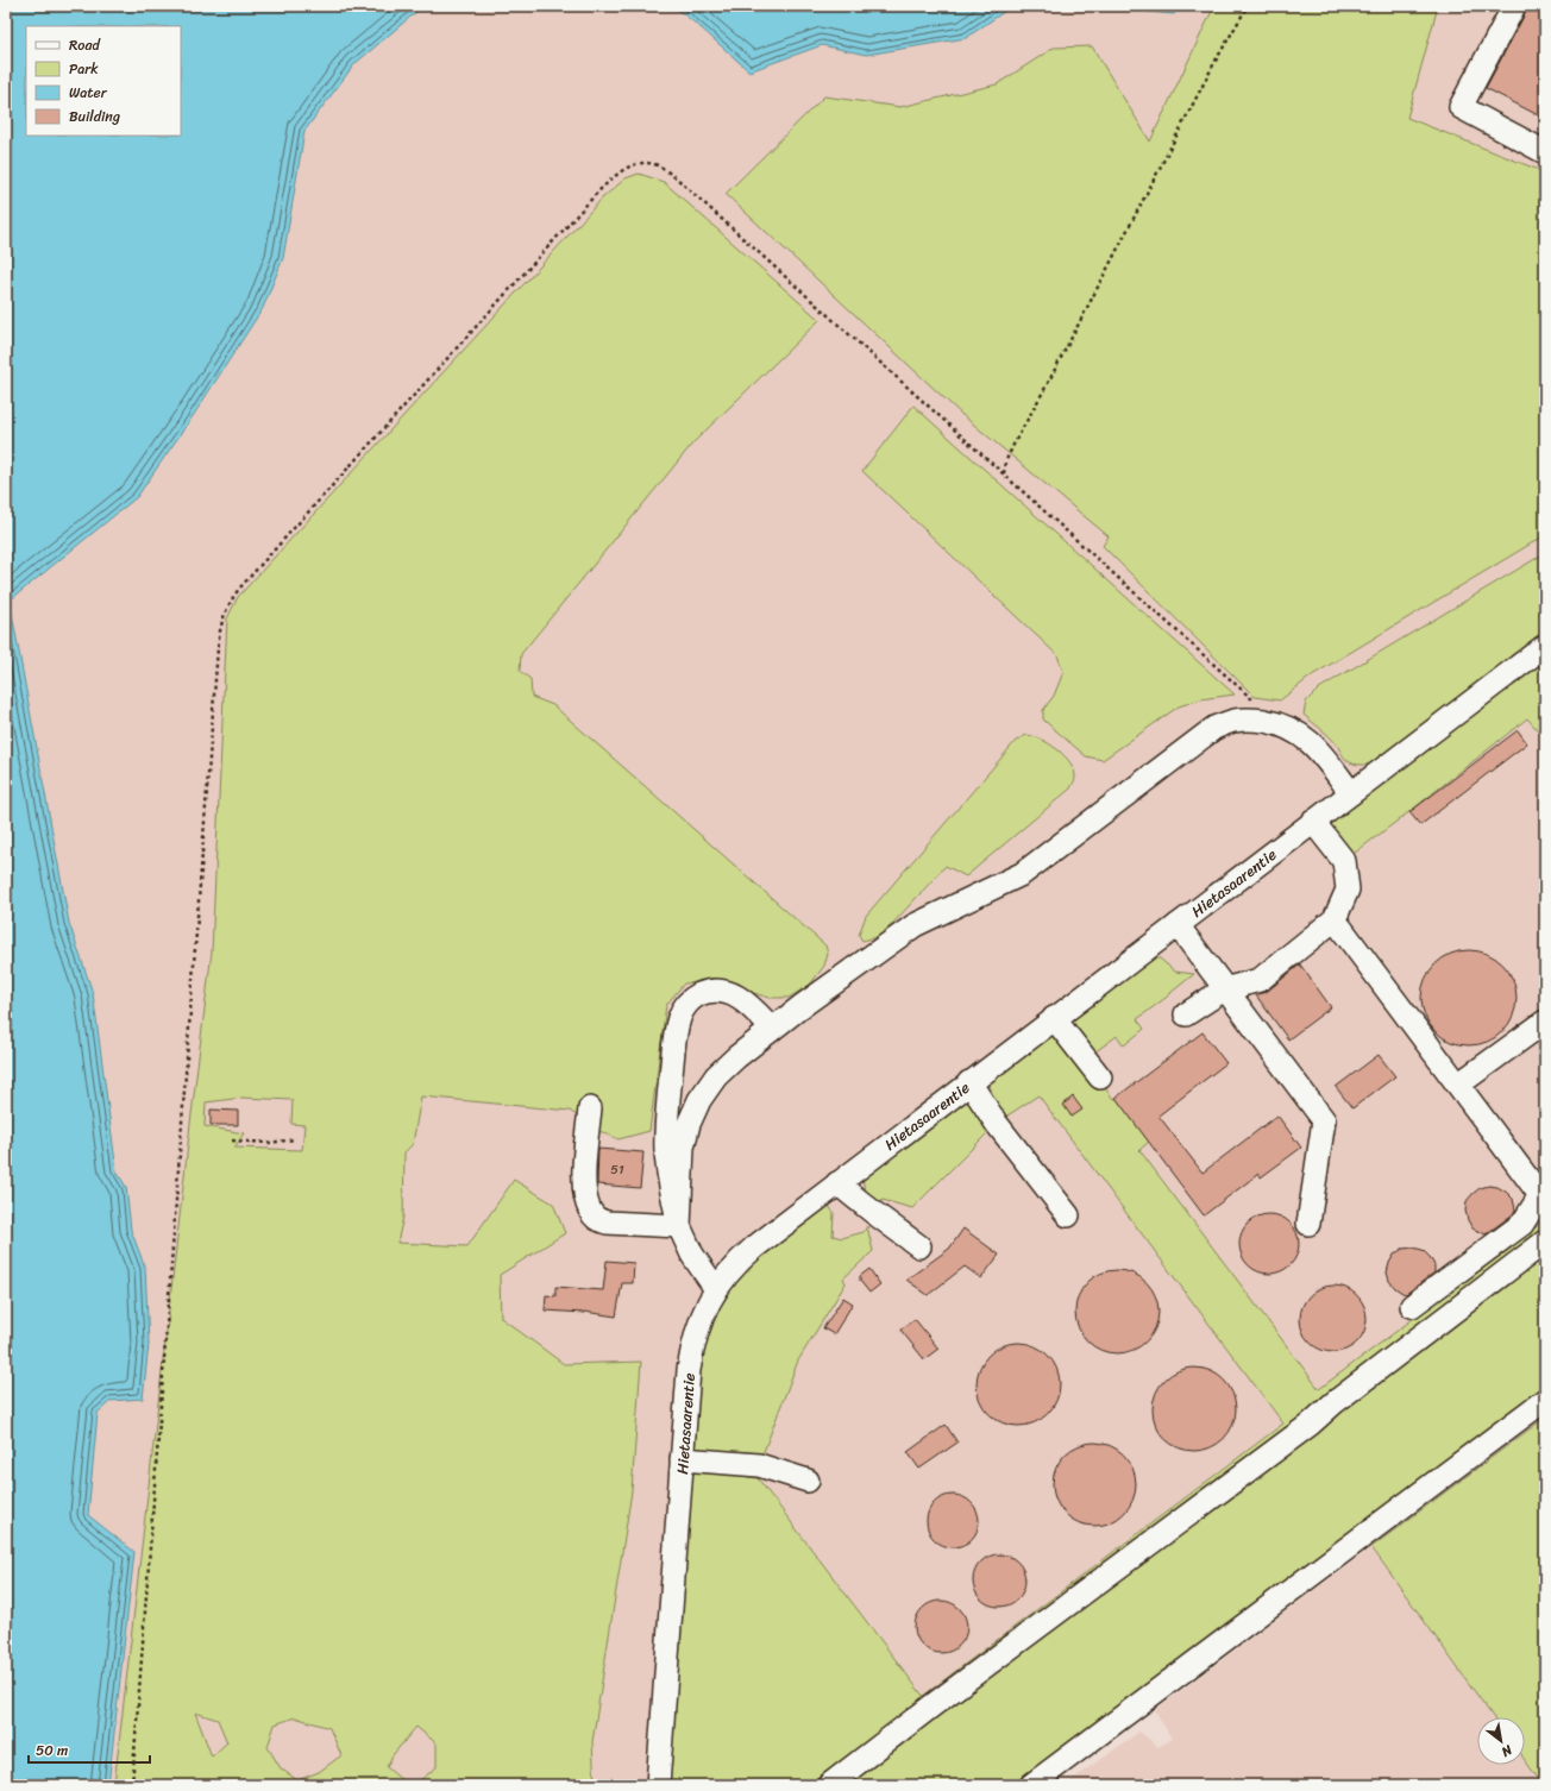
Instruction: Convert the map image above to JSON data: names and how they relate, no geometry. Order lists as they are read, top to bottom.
{
  "streets": {
    "street": ["Hietasaarentie"]
  },
  "house_numbers": ["51"],
  "legend": [
    "Road",
    "Park",
    "Water",
    "Building"
  ],
  "scale_bar": "50 m",
  "north": "bottom right"
}
